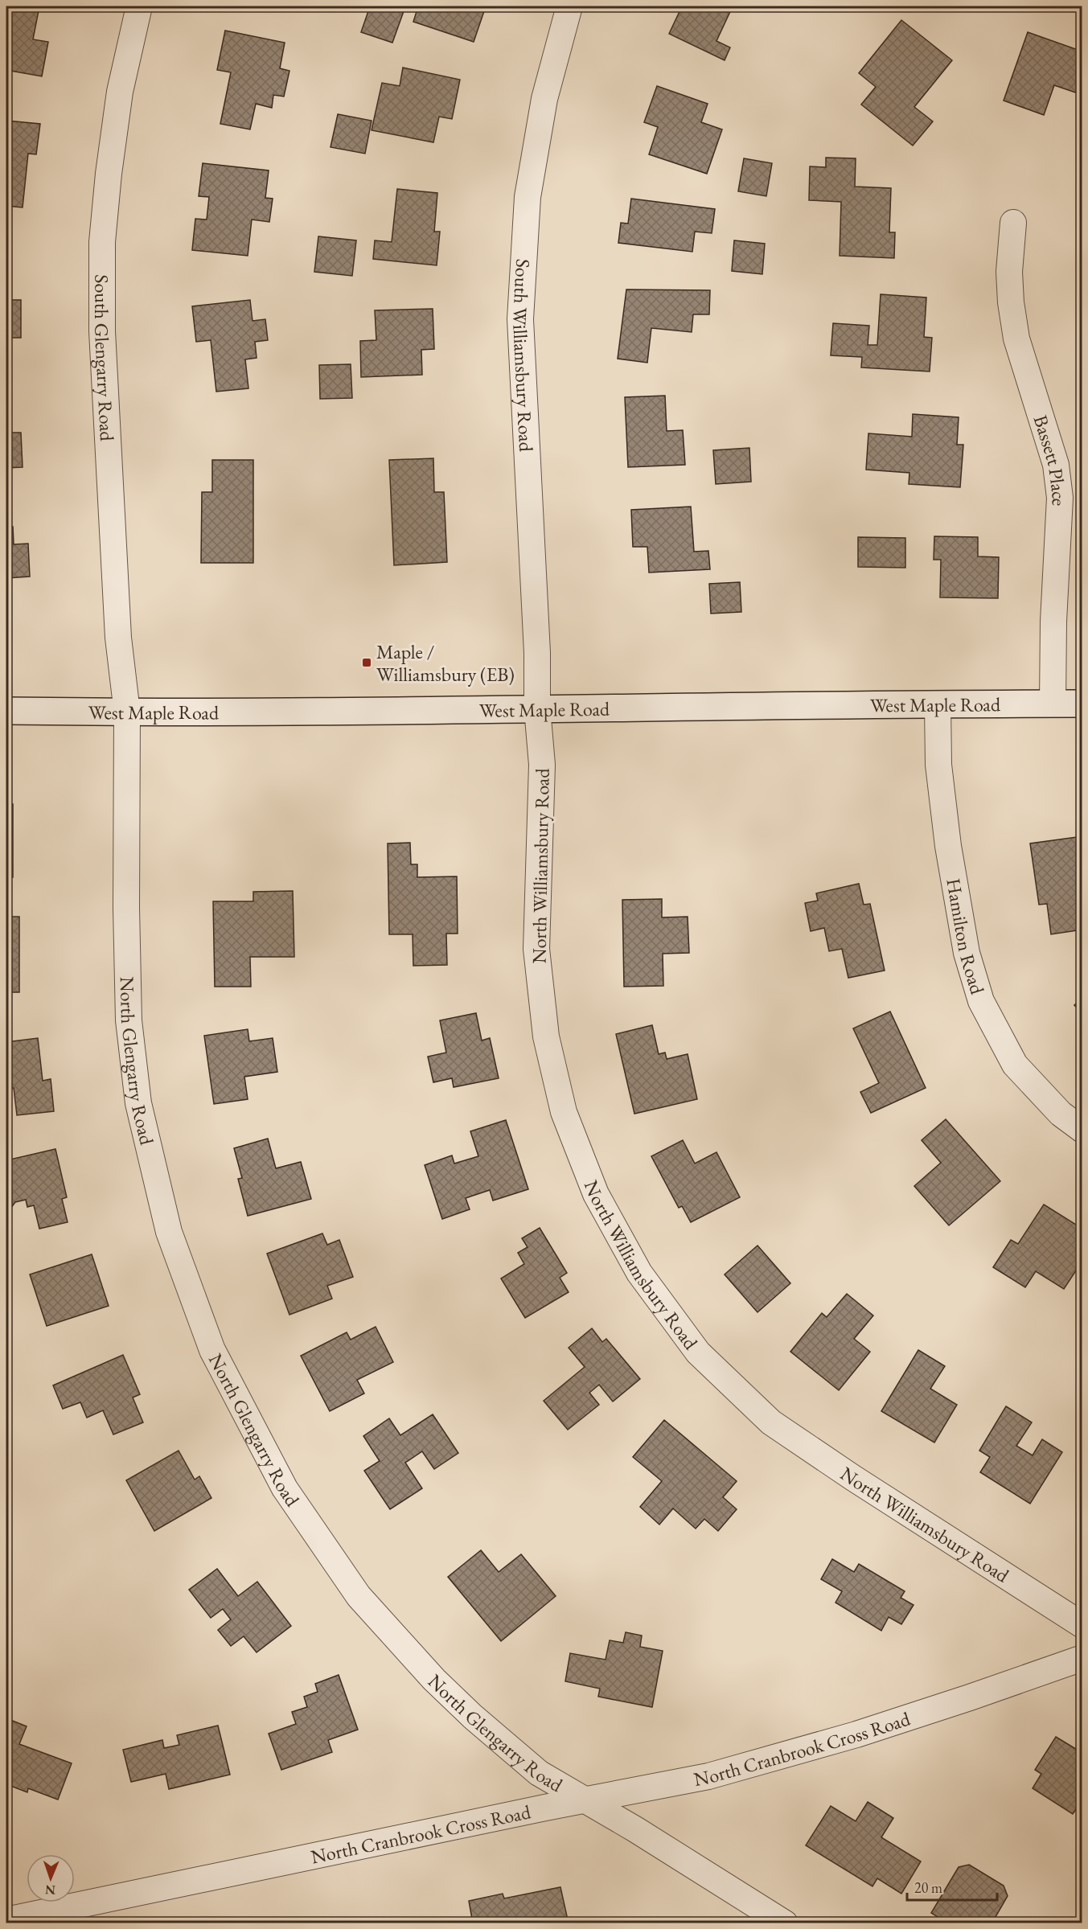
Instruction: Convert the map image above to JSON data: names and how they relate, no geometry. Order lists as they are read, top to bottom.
{
  "streets": {
    "main road": ["West Maple Road"],
    "street": [
      "South Williamsbury Road",
      "South Glengarry Road",
      "Bassett Place",
      "North Williamsbury Road",
      "Hamilton Road",
      "North Glengarry Road",
      "North Cranbrook Cross Road"
    ]
  },
  "crossings": [
    ["South Williamsbury Road", "West Maple Road"],
    ["South Williamsbury Road", "North Williamsbury Road"],
    ["South Glengarry Road", "West Maple Road"],
    ["South Glengarry Road", "North Glengarry Road"],
    ["Bassett Place", "West Maple Road"],
    ["West Maple Road", "North Williamsbury Road"],
    ["West Maple Road", "Hamilton Road"],
    ["West Maple Road", "North Glengarry Road"],
    ["North Glengarry Road", "North Cranbrook Cross Road"]
  ],
  "places": {
    "transit": ["Maple / Williamsbury (EB)"]
  },
  "scale_bar": "20 m",
  "north": "bottom"
}
